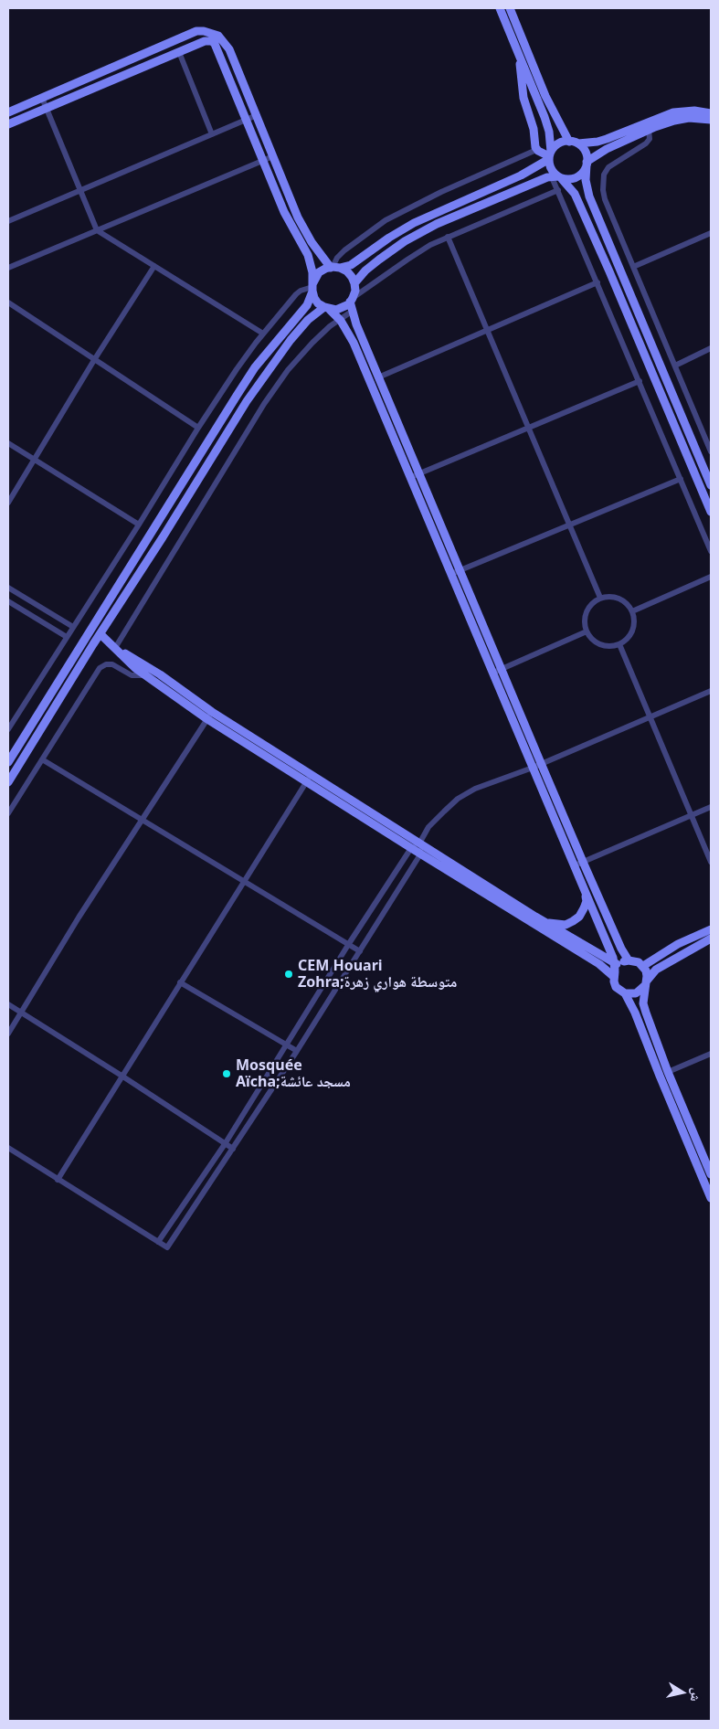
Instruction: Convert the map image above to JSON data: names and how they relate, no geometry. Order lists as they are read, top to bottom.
{
  "places": ["CEM Houari Zohra;متوسطة هواري زهرة", "Mosquée Aïcha;مسجد عائشة"],
  "north": "right"
}
